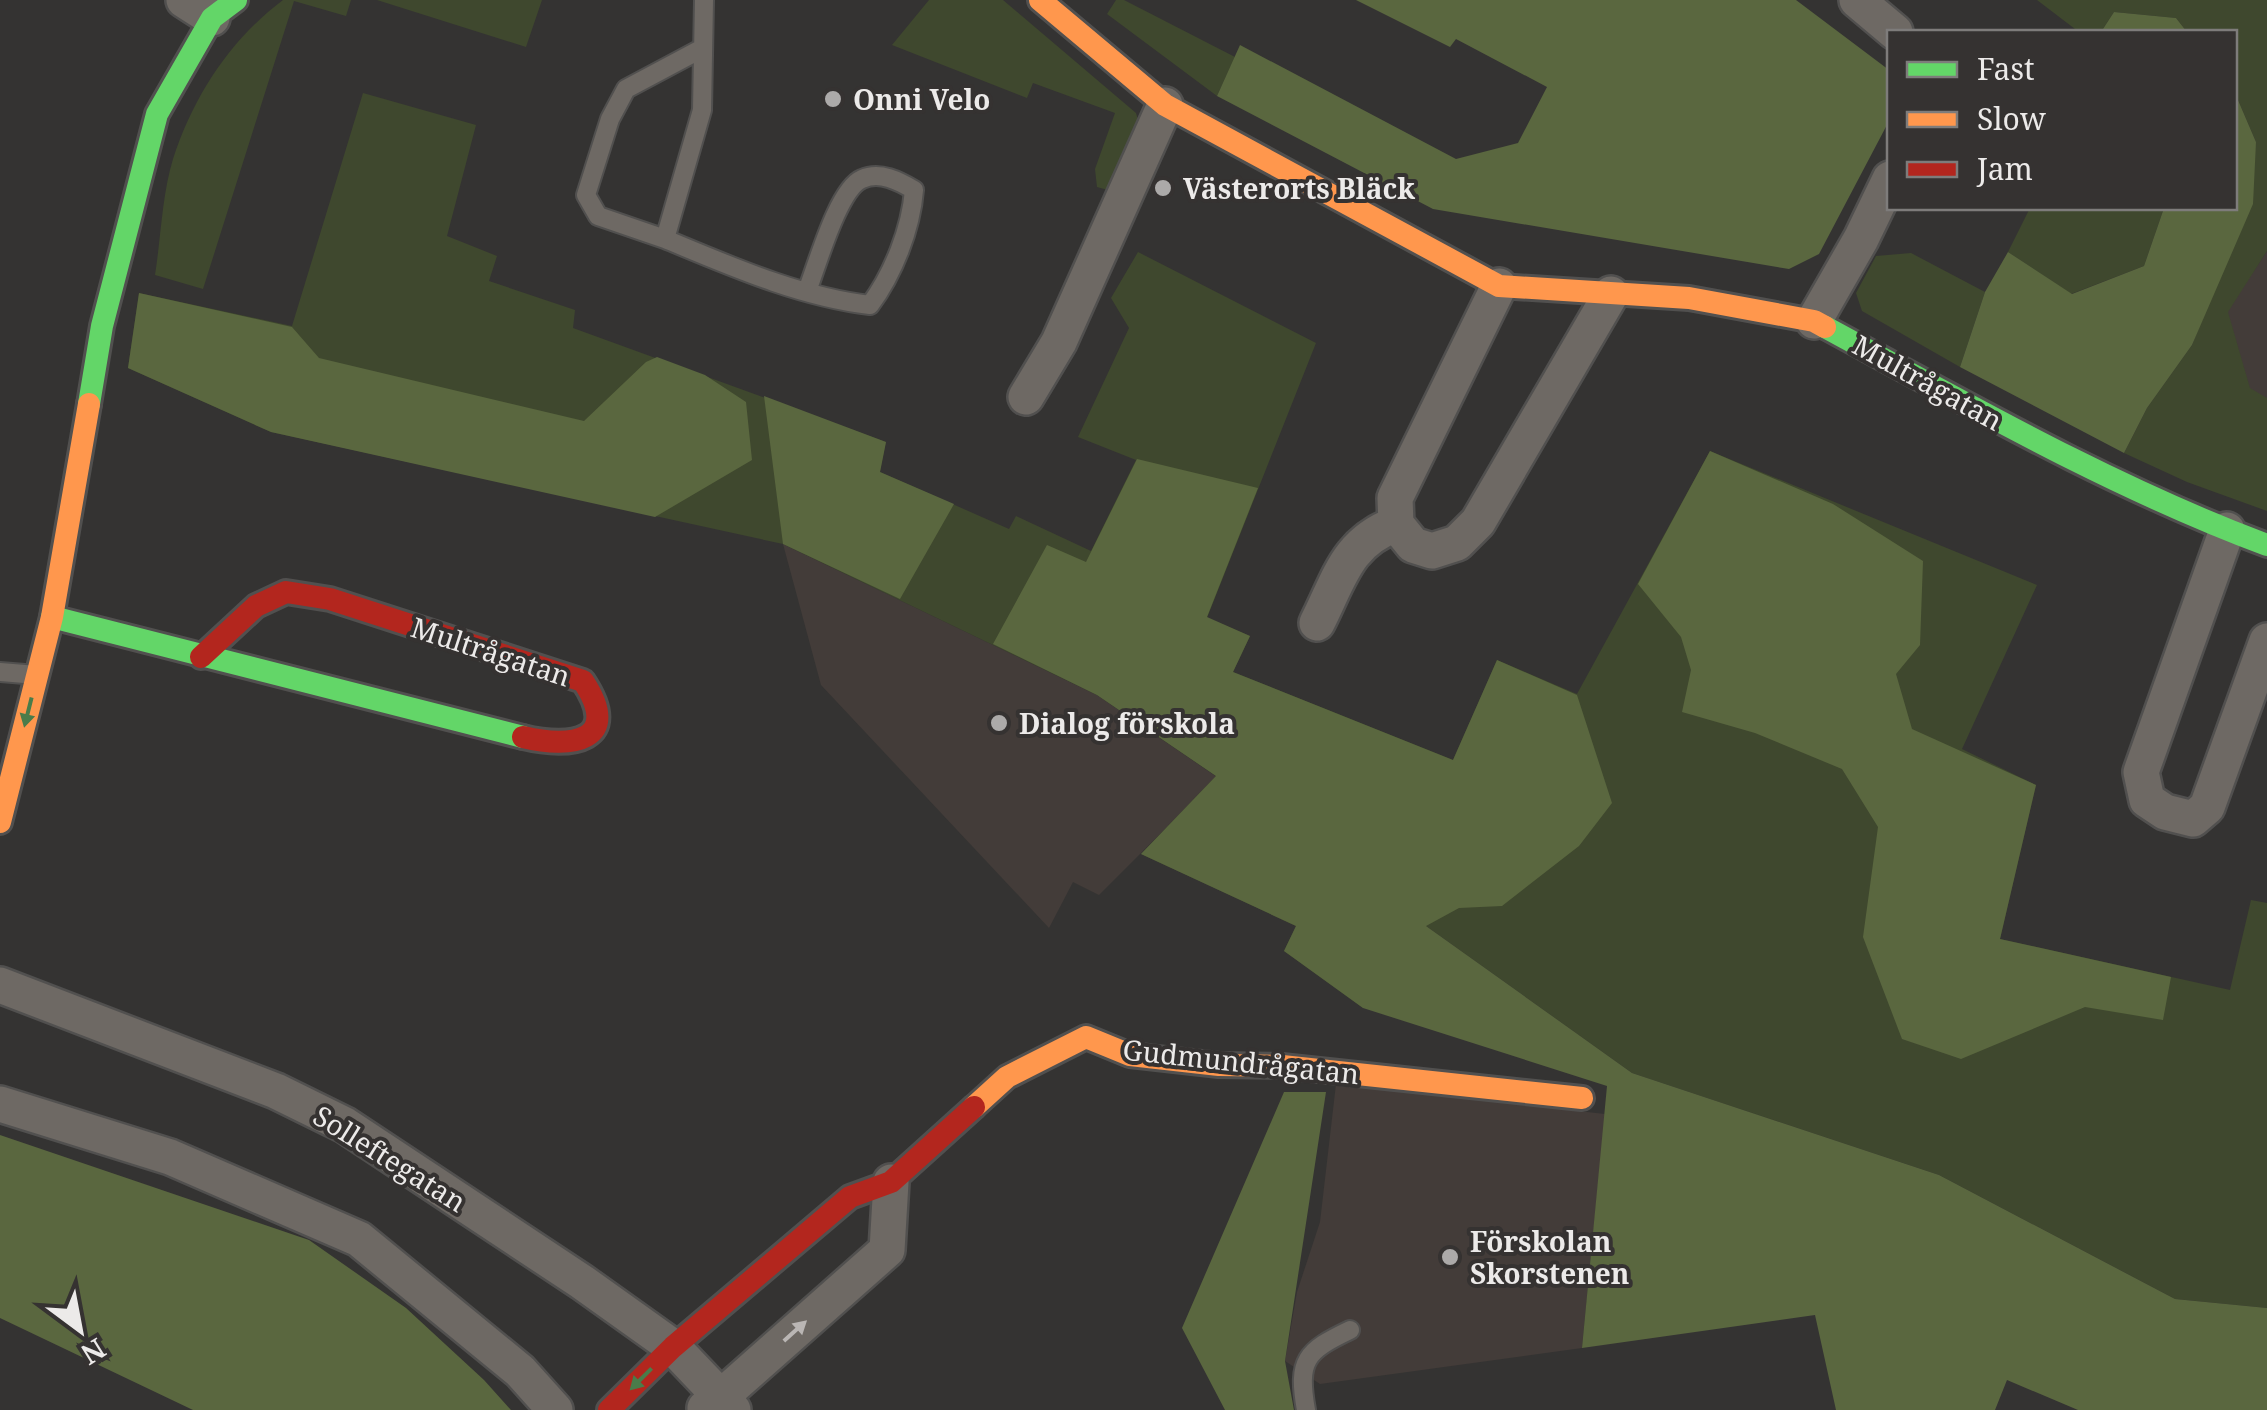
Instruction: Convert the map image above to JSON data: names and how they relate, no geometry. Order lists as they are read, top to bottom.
{
  "streets": {
    "street": ["Multrågatan", "Gudmundrågatan", "Solleftegatan"]
  },
  "crossings": [
    ["Gudmundrågatan", "Solleftegatan"]
  ],
  "places": [
    "Onni Velo",
    "Västerorts Bläck",
    "Dialog förskola",
    "Förskolan Skorstenen"
  ],
  "legend": ["Fast", "Slow", "Jam"],
  "north": "bottom right"
}
